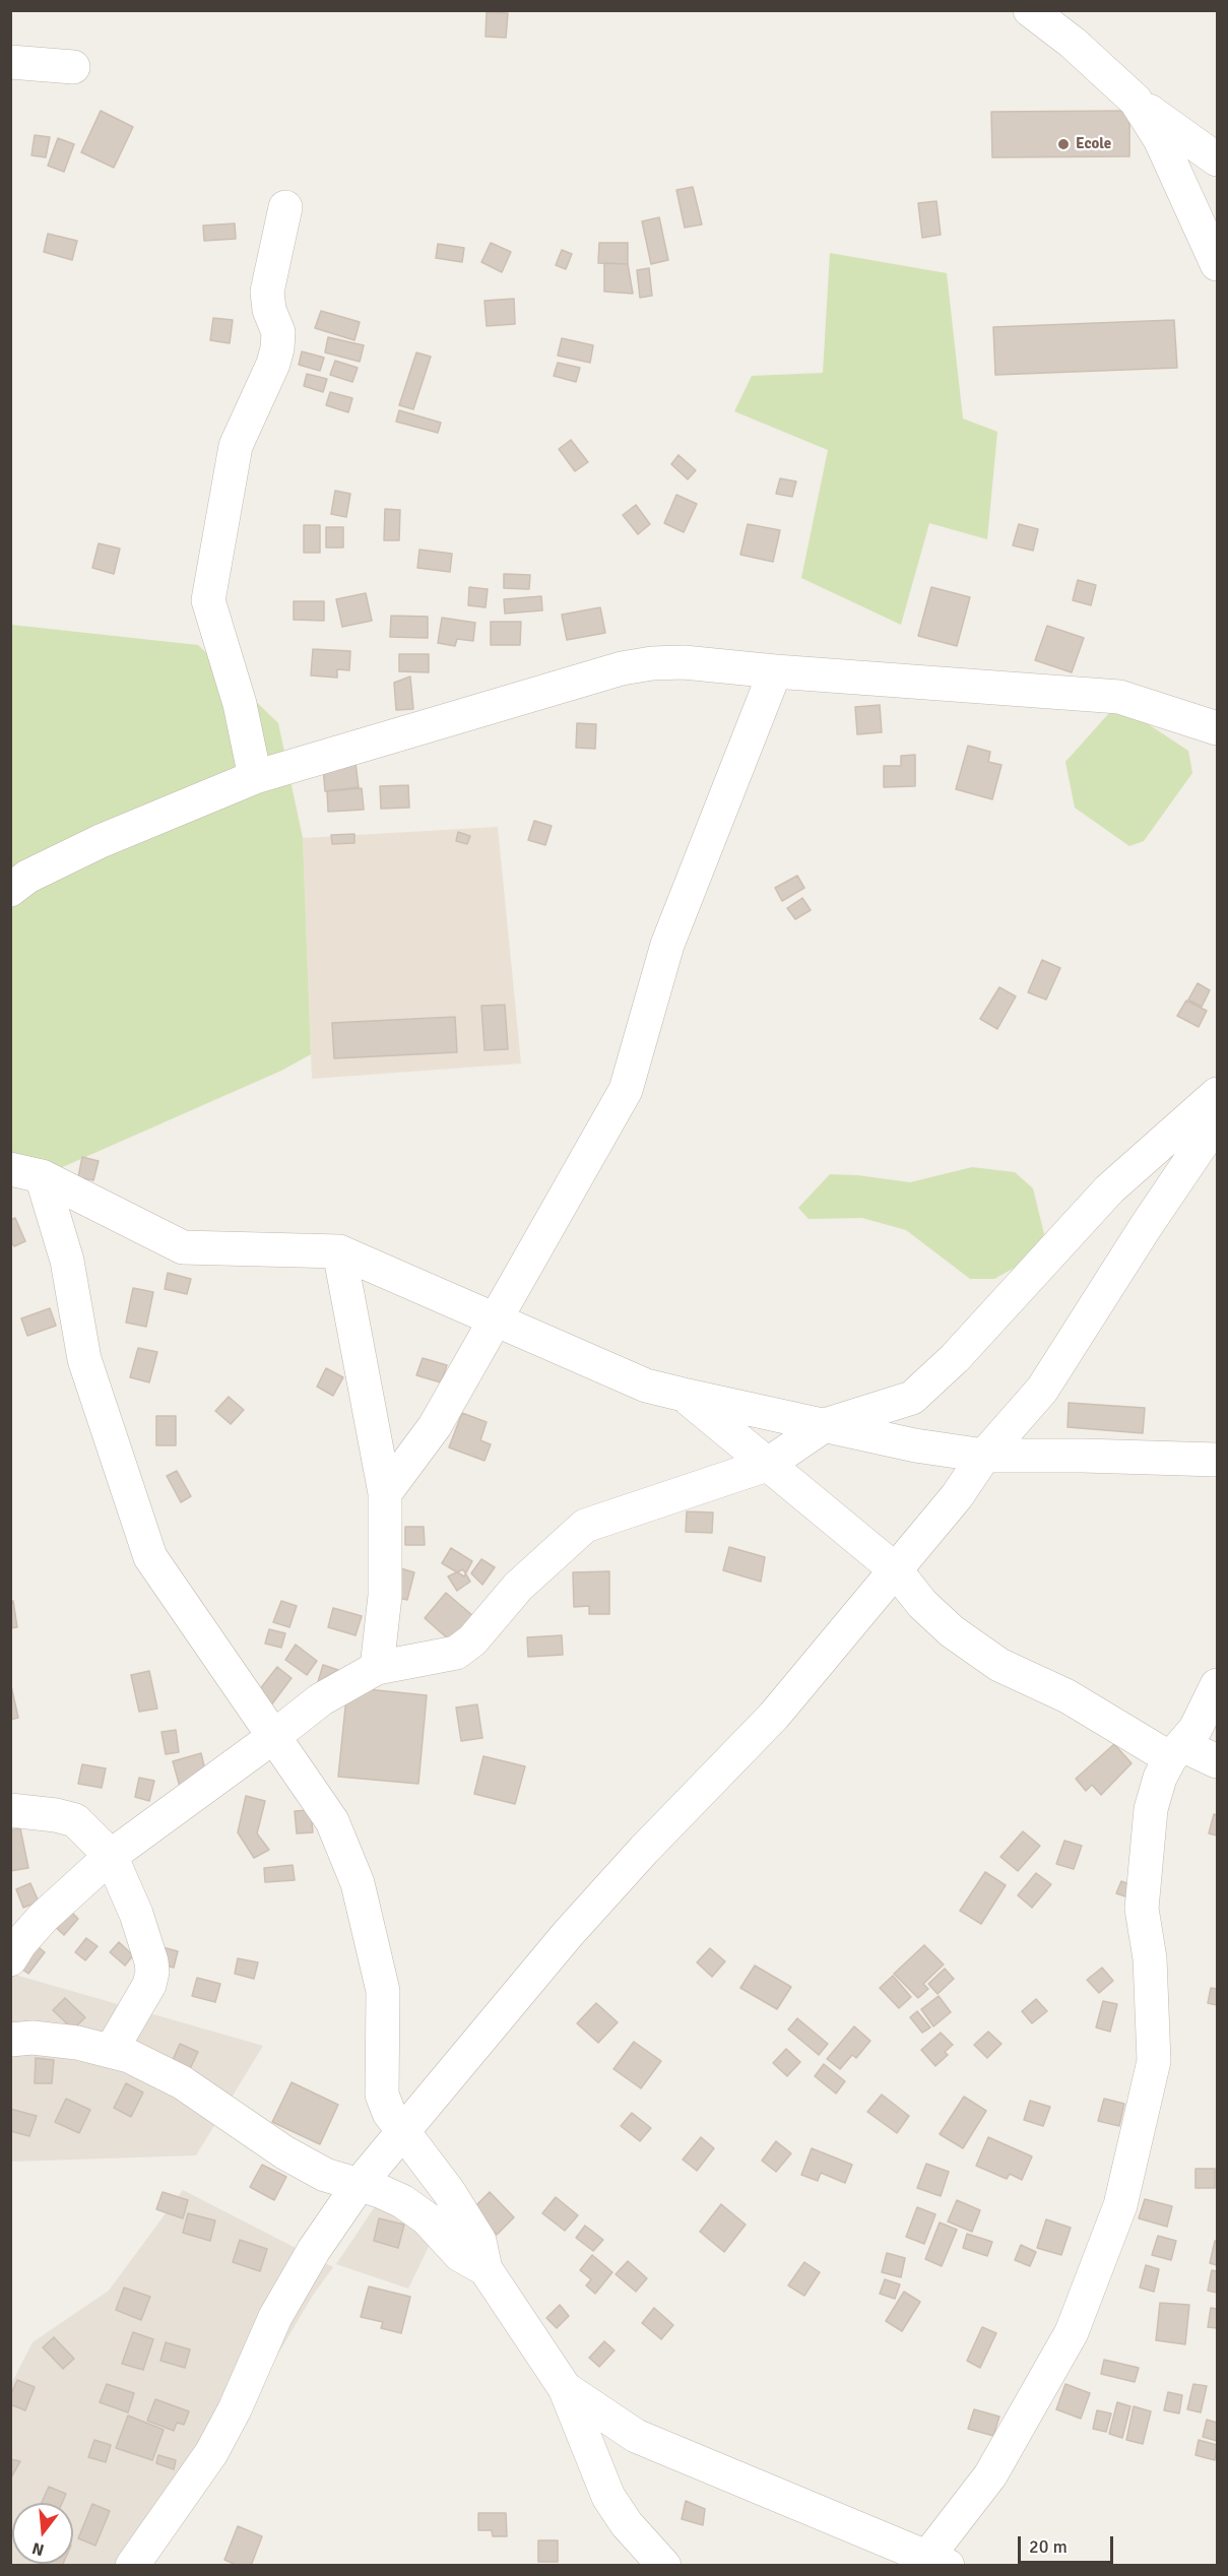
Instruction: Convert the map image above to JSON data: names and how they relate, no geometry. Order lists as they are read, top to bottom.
{
  "places": ["Ecole"],
  "scale_bar": "20 m",
  "north": "bottom"
}
